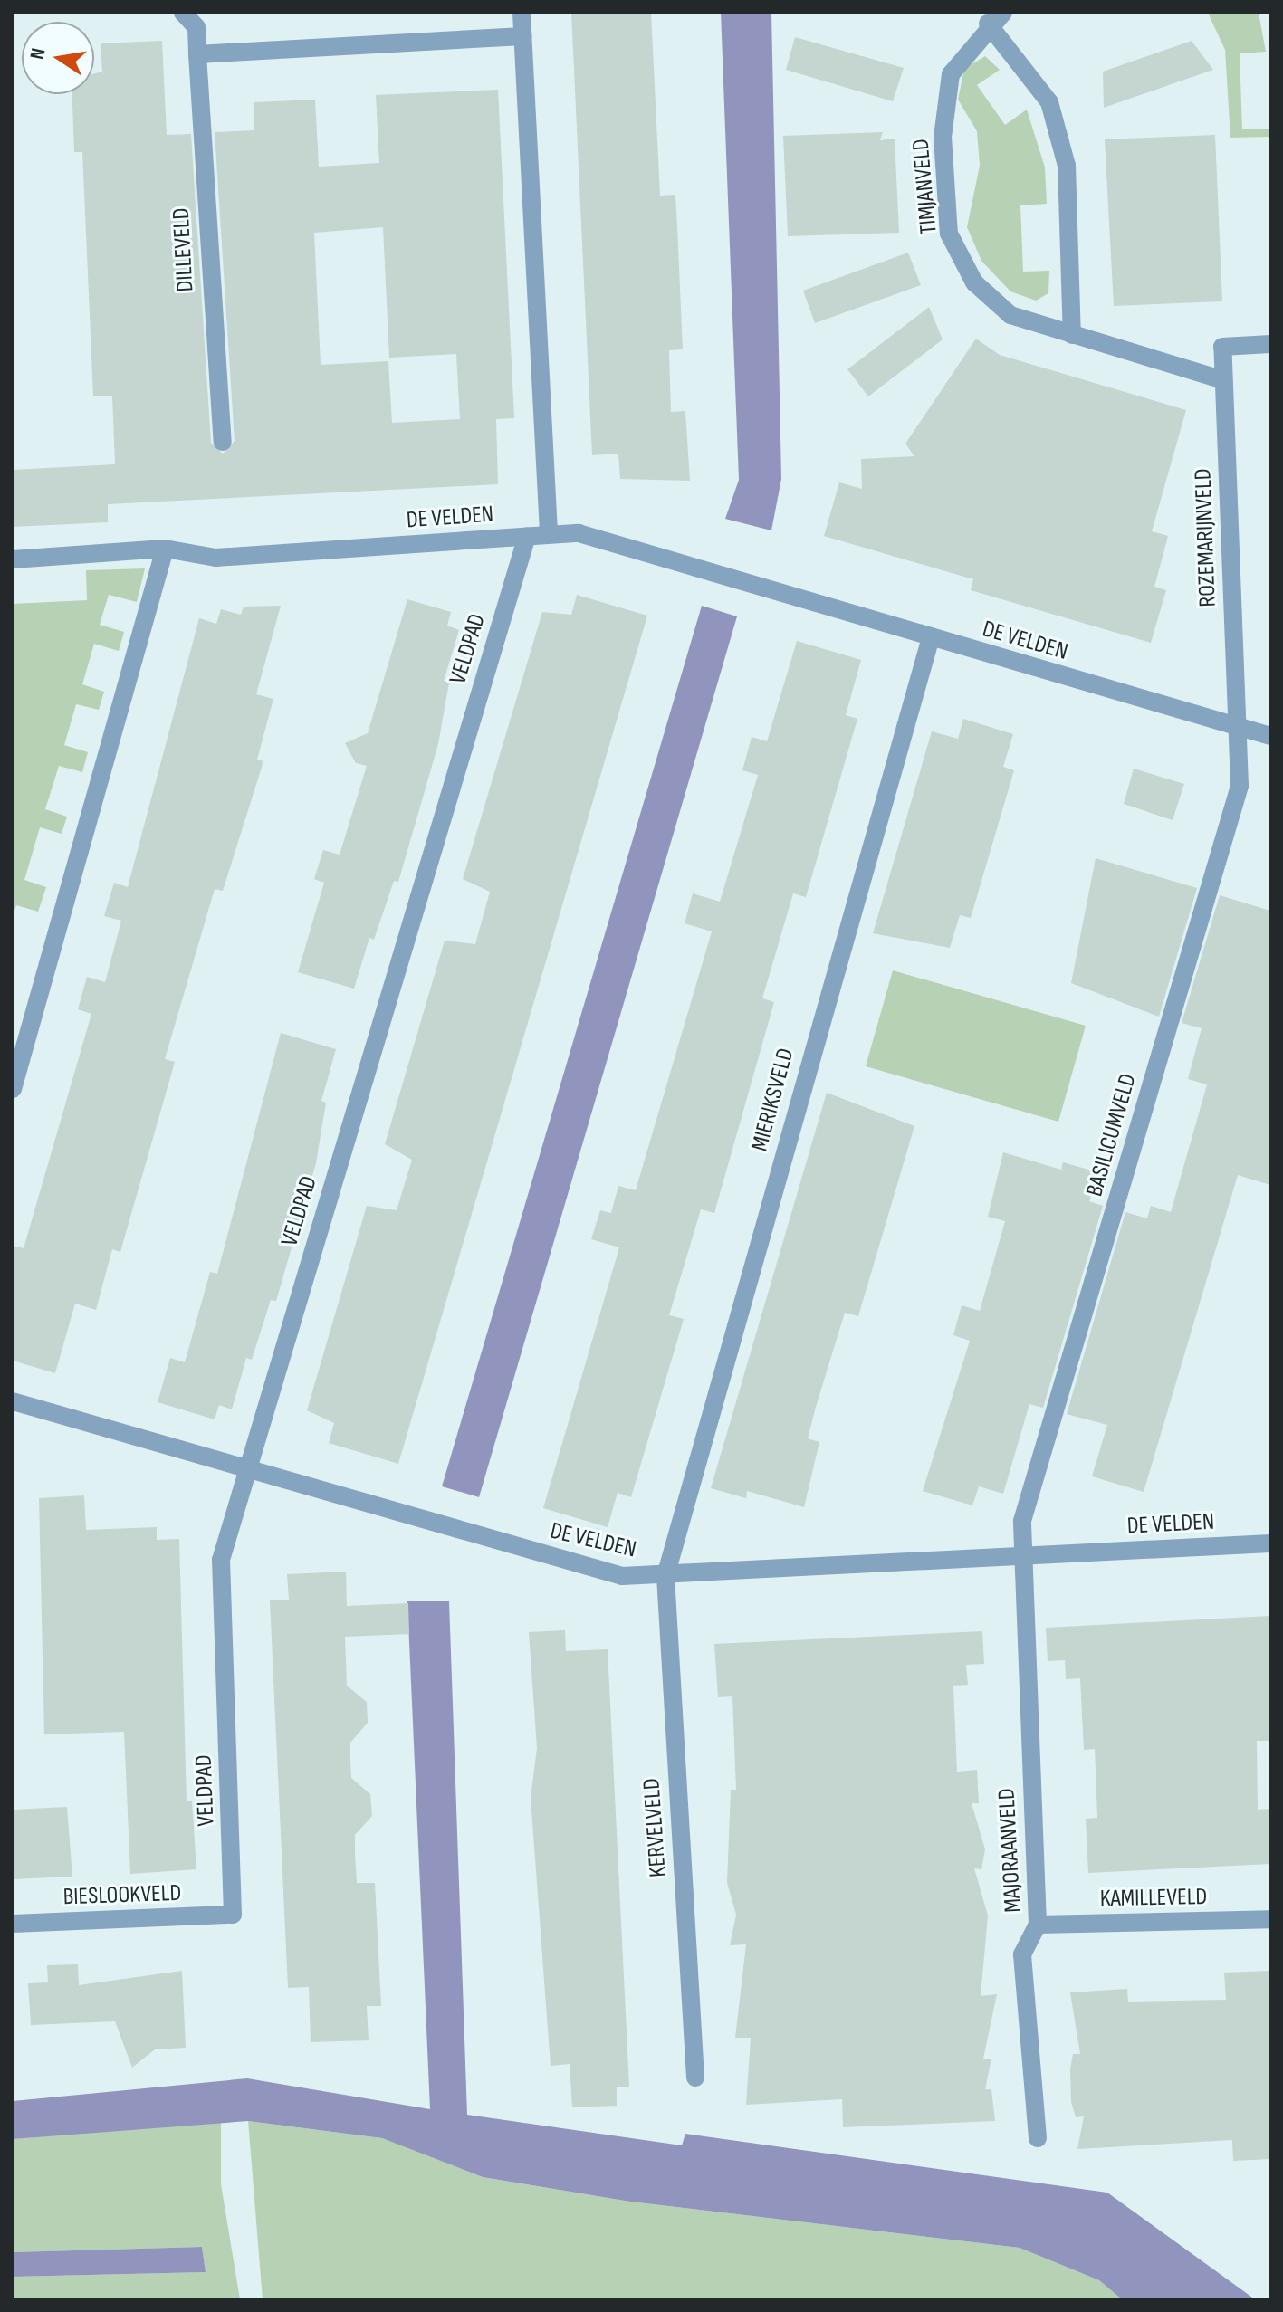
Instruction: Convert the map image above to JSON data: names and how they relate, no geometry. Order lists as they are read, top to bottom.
{
  "streets": {
    "street": [
      "TIMJANVELD",
      "DILLEVELD",
      "DE VELDEN",
      "ROZEMARIJNVELD",
      "VELDPAD",
      "MIERIKSVELD",
      "BASILICUMVELD",
      "KERVELVELD",
      "MAJORAANVELD",
      "BIESLOOKVELD",
      "KAMILLEVELD"
    ]
  },
  "crossings": [
    ["TIMJANVELD", "ROZEMARIJNVELD"],
    ["DE VELDEN", "ROZEMARIJNVELD"],
    ["DE VELDEN", "VELDPAD"],
    ["DE VELDEN", "MIERIKSVELD"],
    ["DE VELDEN", "BASILICUMVELD"],
    ["DE VELDEN", "KERVELVELD"],
    ["DE VELDEN", "MAJORAANVELD"],
    ["ROZEMARIJNVELD", "BASILICUMVELD"],
    ["VELDPAD", "BIESLOOKVELD"],
    ["MIERIKSVELD", "KERVELVELD"],
    ["BASILICUMVELD", "MAJORAANVELD"],
    ["MAJORAANVELD", "KAMILLEVELD"]
  ],
  "north": "left"
}
